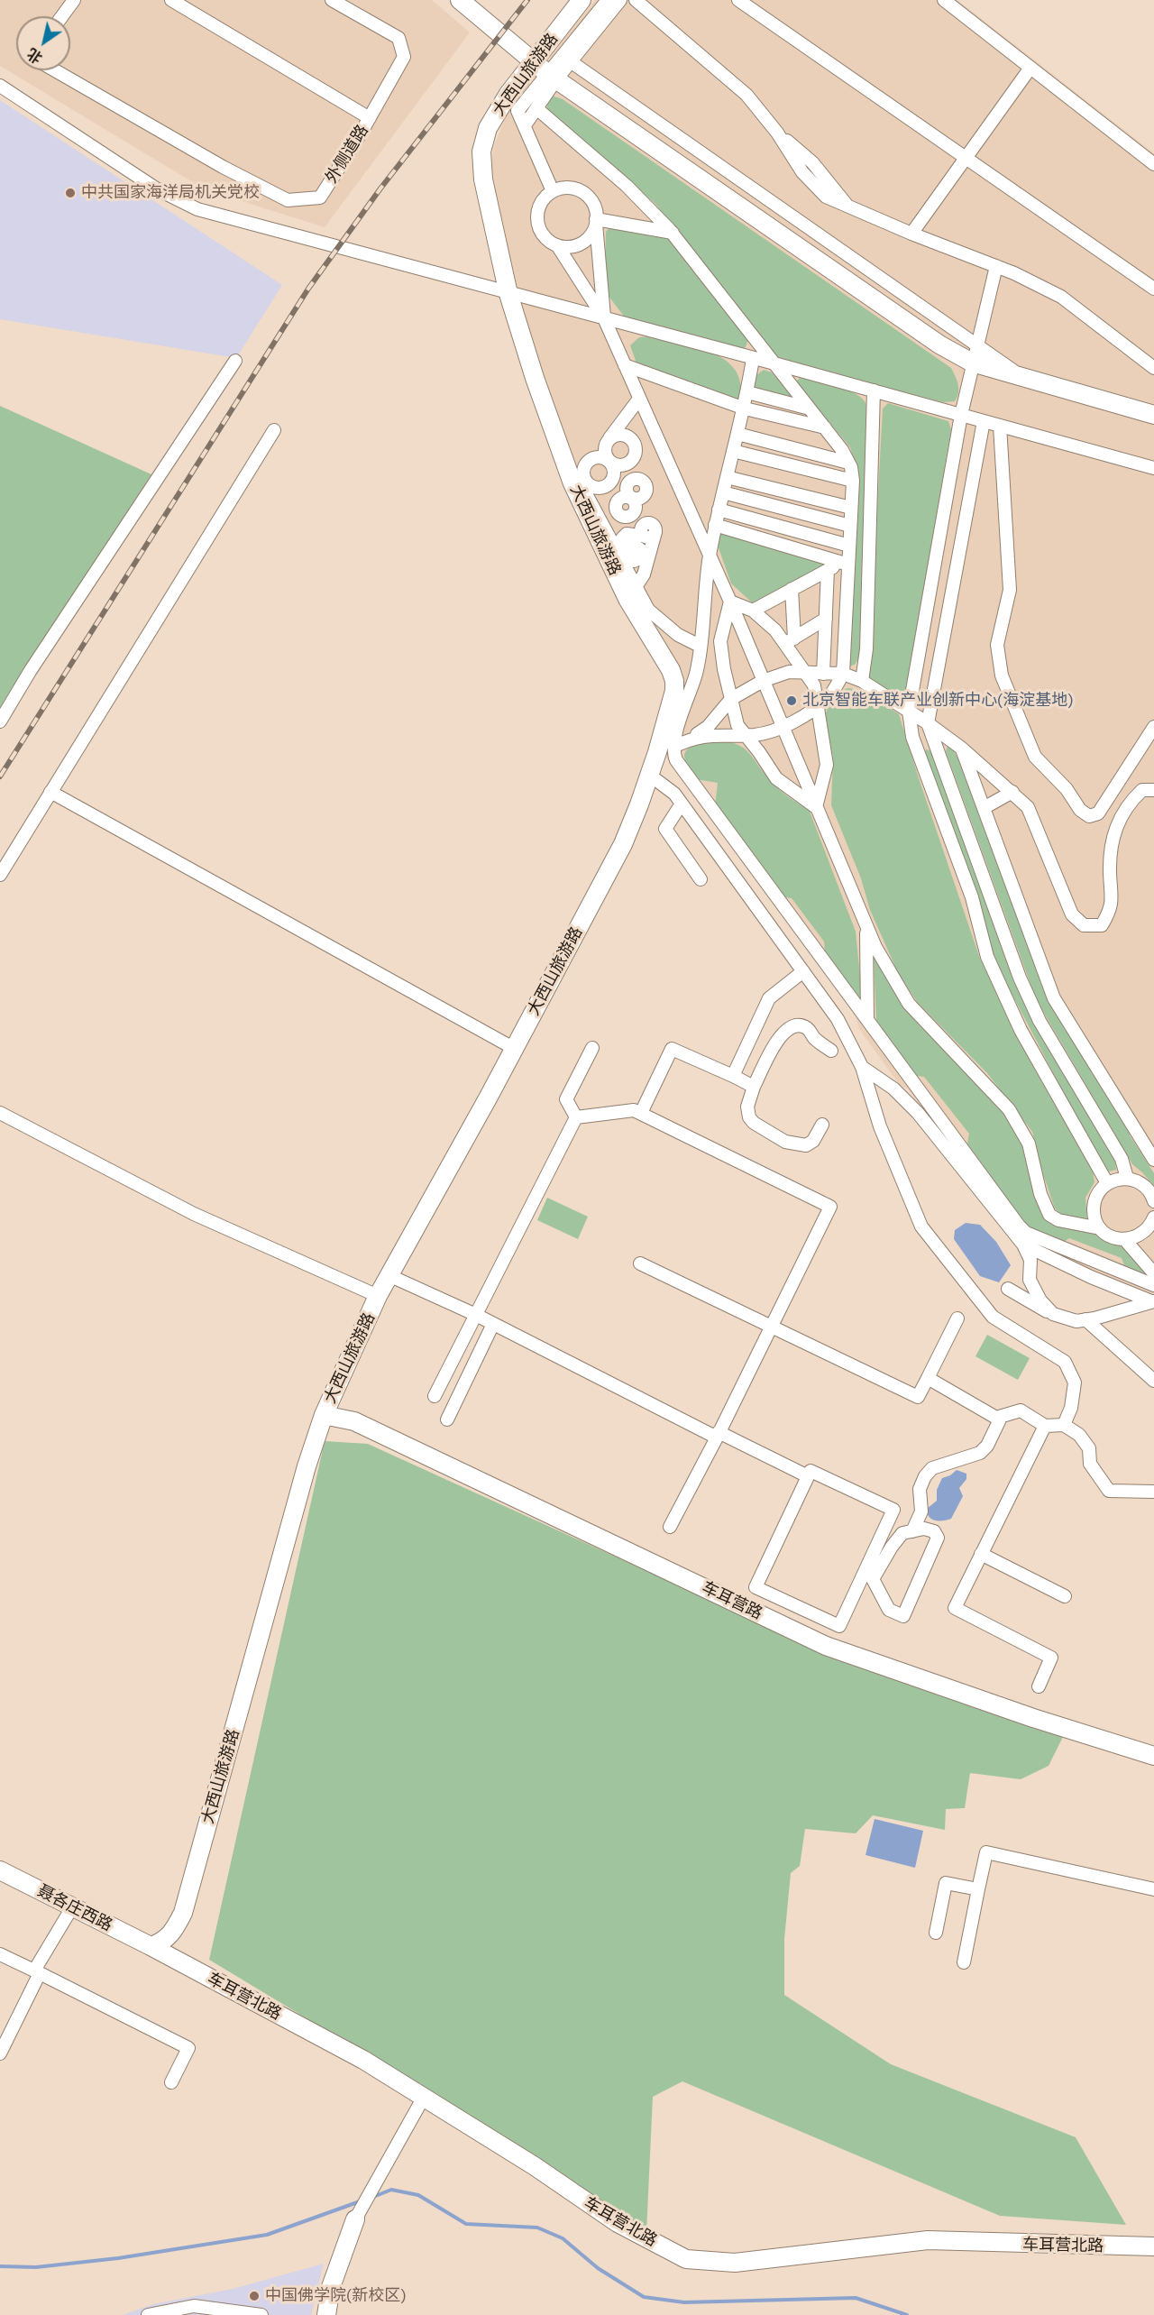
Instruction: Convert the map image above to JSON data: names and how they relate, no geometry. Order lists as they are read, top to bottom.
{
  "streets": {
    "street": [
      "大西山旅游路",
      "外侧道路",
      "车耳营路",
      "聂各庄西路",
      "车耳营北路"
    ]
  },
  "crossings": [
    ["大西山旅游路", "车耳营路"],
    ["大西山旅游路", "聂各庄西路"],
    ["大西山旅游路", "车耳营北路"],
    ["聂各庄西路", "车耳营北路"]
  ],
  "places": ["中共国家海洋局机关党校", "北京智能车联产业创新中心(海淀基地)", "中国佛学院(新校区)"],
  "north": "bottom left"
}
